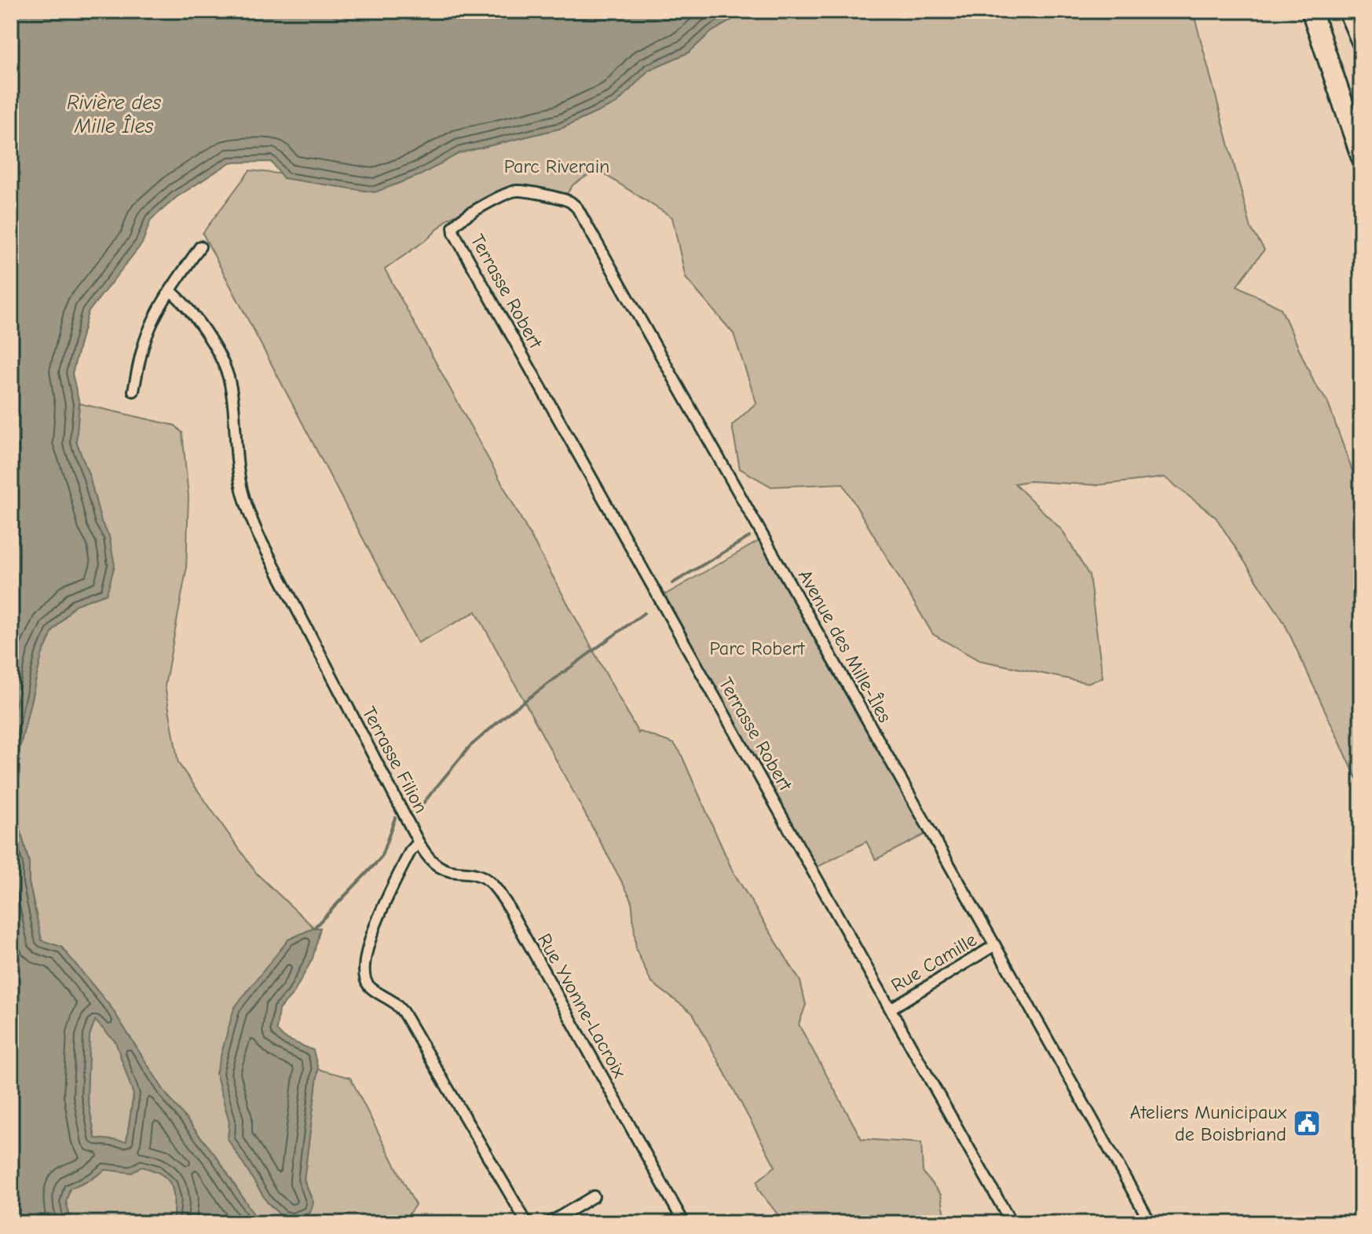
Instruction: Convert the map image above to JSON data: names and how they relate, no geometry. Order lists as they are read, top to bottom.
{
  "streets": {
    "street": [
      "Terrasse Robert",
      "Avenue des Mille-Îles",
      "Terrasse Filion",
      "Rue Camille",
      "Rue Yvonne-Lacroix"
    ]
  },
  "crossings": [
    ["Terrasse Robert", "Avenue des Mille-Îles"],
    ["Terrasse Robert", "Rue Camille"],
    ["Avenue des Mille-Îles", "Rue Camille"],
    ["Terrasse Filion", "Rue Yvonne-Lacroix"]
  ],
  "water": ["Rivière des Mille Îles"],
  "parks": ["Parc Riverain", "Parc Robert"],
  "places": {
    "public building": ["Ateliers Municipaux de Boisbriand"]
  }
}
